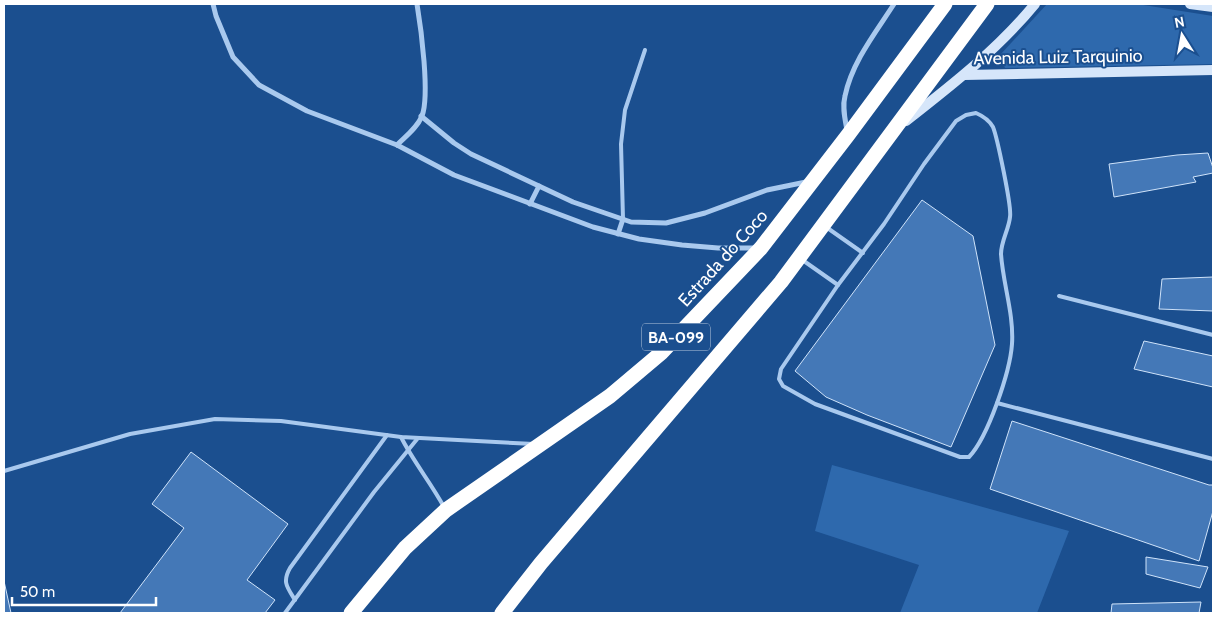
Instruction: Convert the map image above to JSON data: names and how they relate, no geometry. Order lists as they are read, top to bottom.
{
  "streets": {
    "highway": ["Estrada do Coco", "BA-099"],
    "street": ["Avenida Luiz Tarquinio"]
  },
  "scale_bar": "50 m",
  "north": "top"
}
